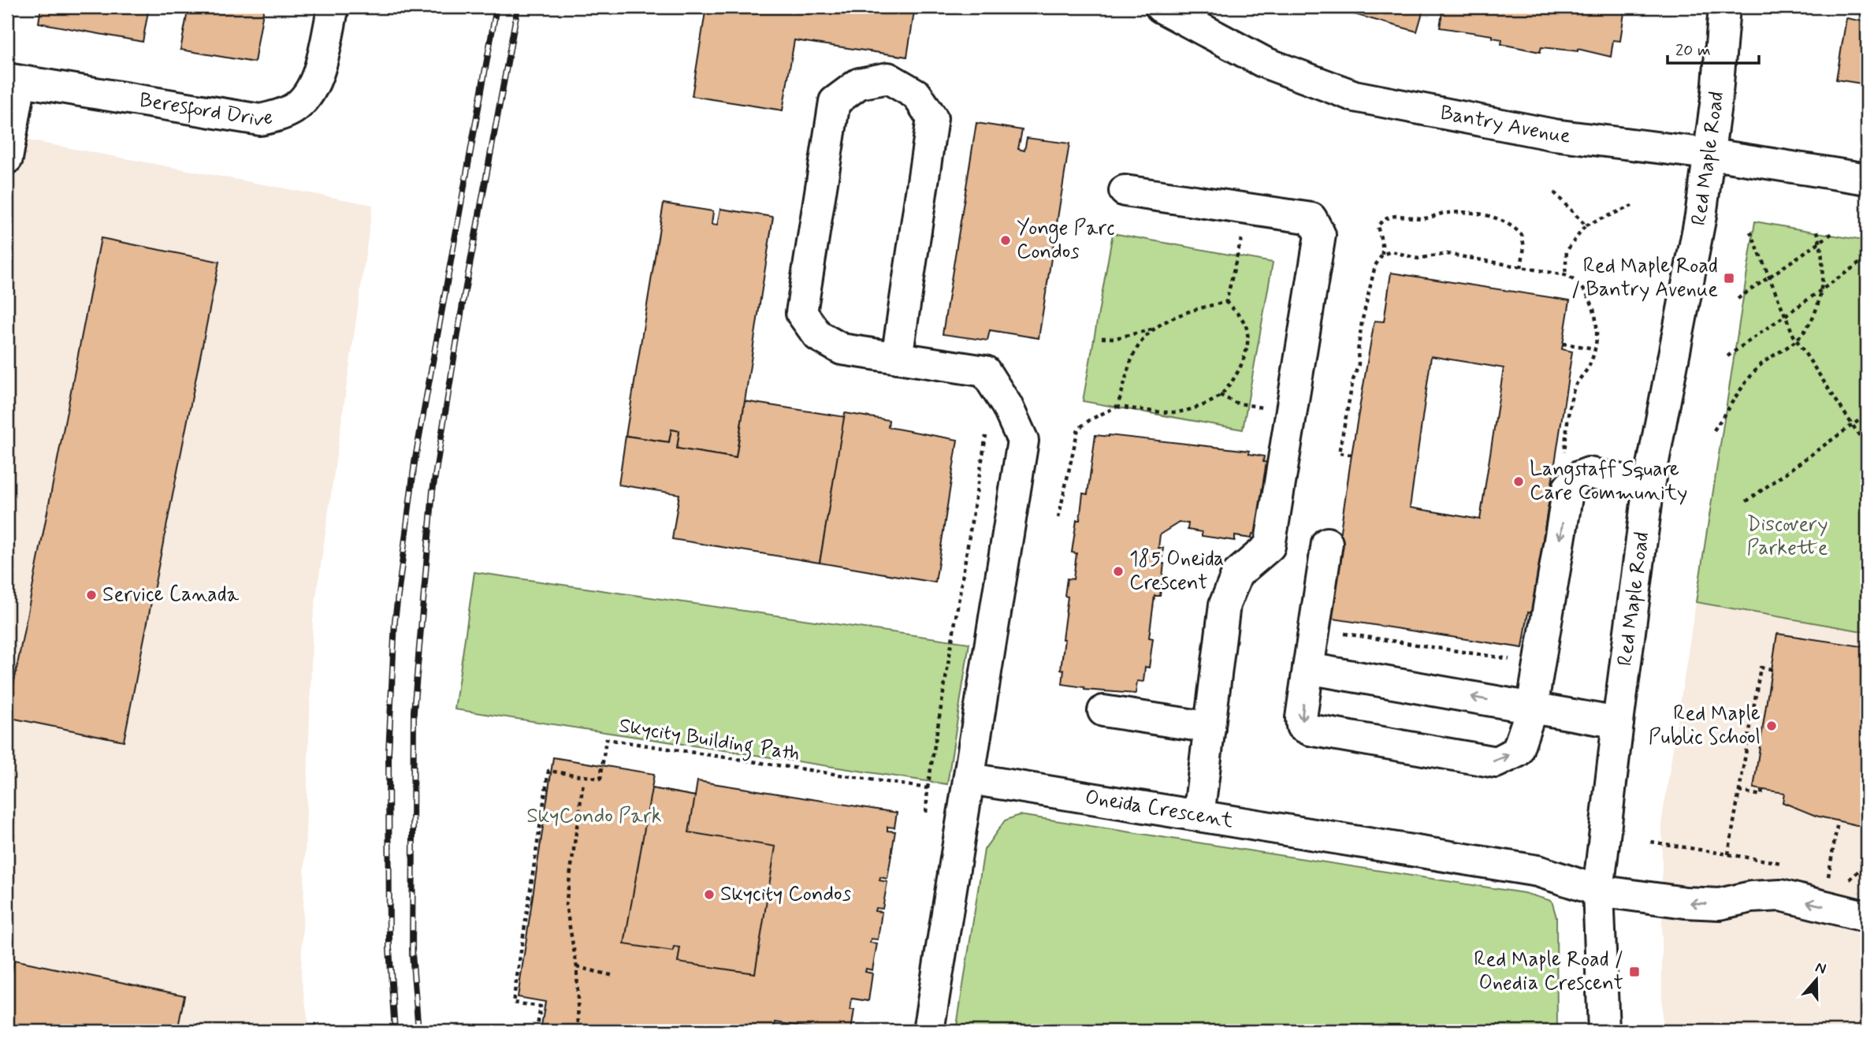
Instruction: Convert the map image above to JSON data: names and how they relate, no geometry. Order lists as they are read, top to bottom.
{
  "streets": {
    "street": [
      "Beresford Drive",
      "Bantry Avenue",
      "Red Maple Road",
      "Oneida Crescent"
    ],
    "path": ["Skycity Building Path"]
  },
  "crossings": [
    ["Bantry Avenue", "Red Maple Road"],
    ["Red Maple Road", "Oneida Crescent"]
  ],
  "parks": ["Discovery Parkette", "SkyCondo Park"],
  "places": {
    "other": [
      "Yonge Parc Condos",
      "Langstaff Square Care Community",
      "185 Oneida Crescent",
      "Service Canada",
      "Red Maple Public School",
      "Skycity Condos"
    ],
    "transit": ["Red Maple Road / Bantry Avenue", "Red Maple Road / Onedia Crescent"]
  },
  "scale_bar": "20 m",
  "north": "top"
}
